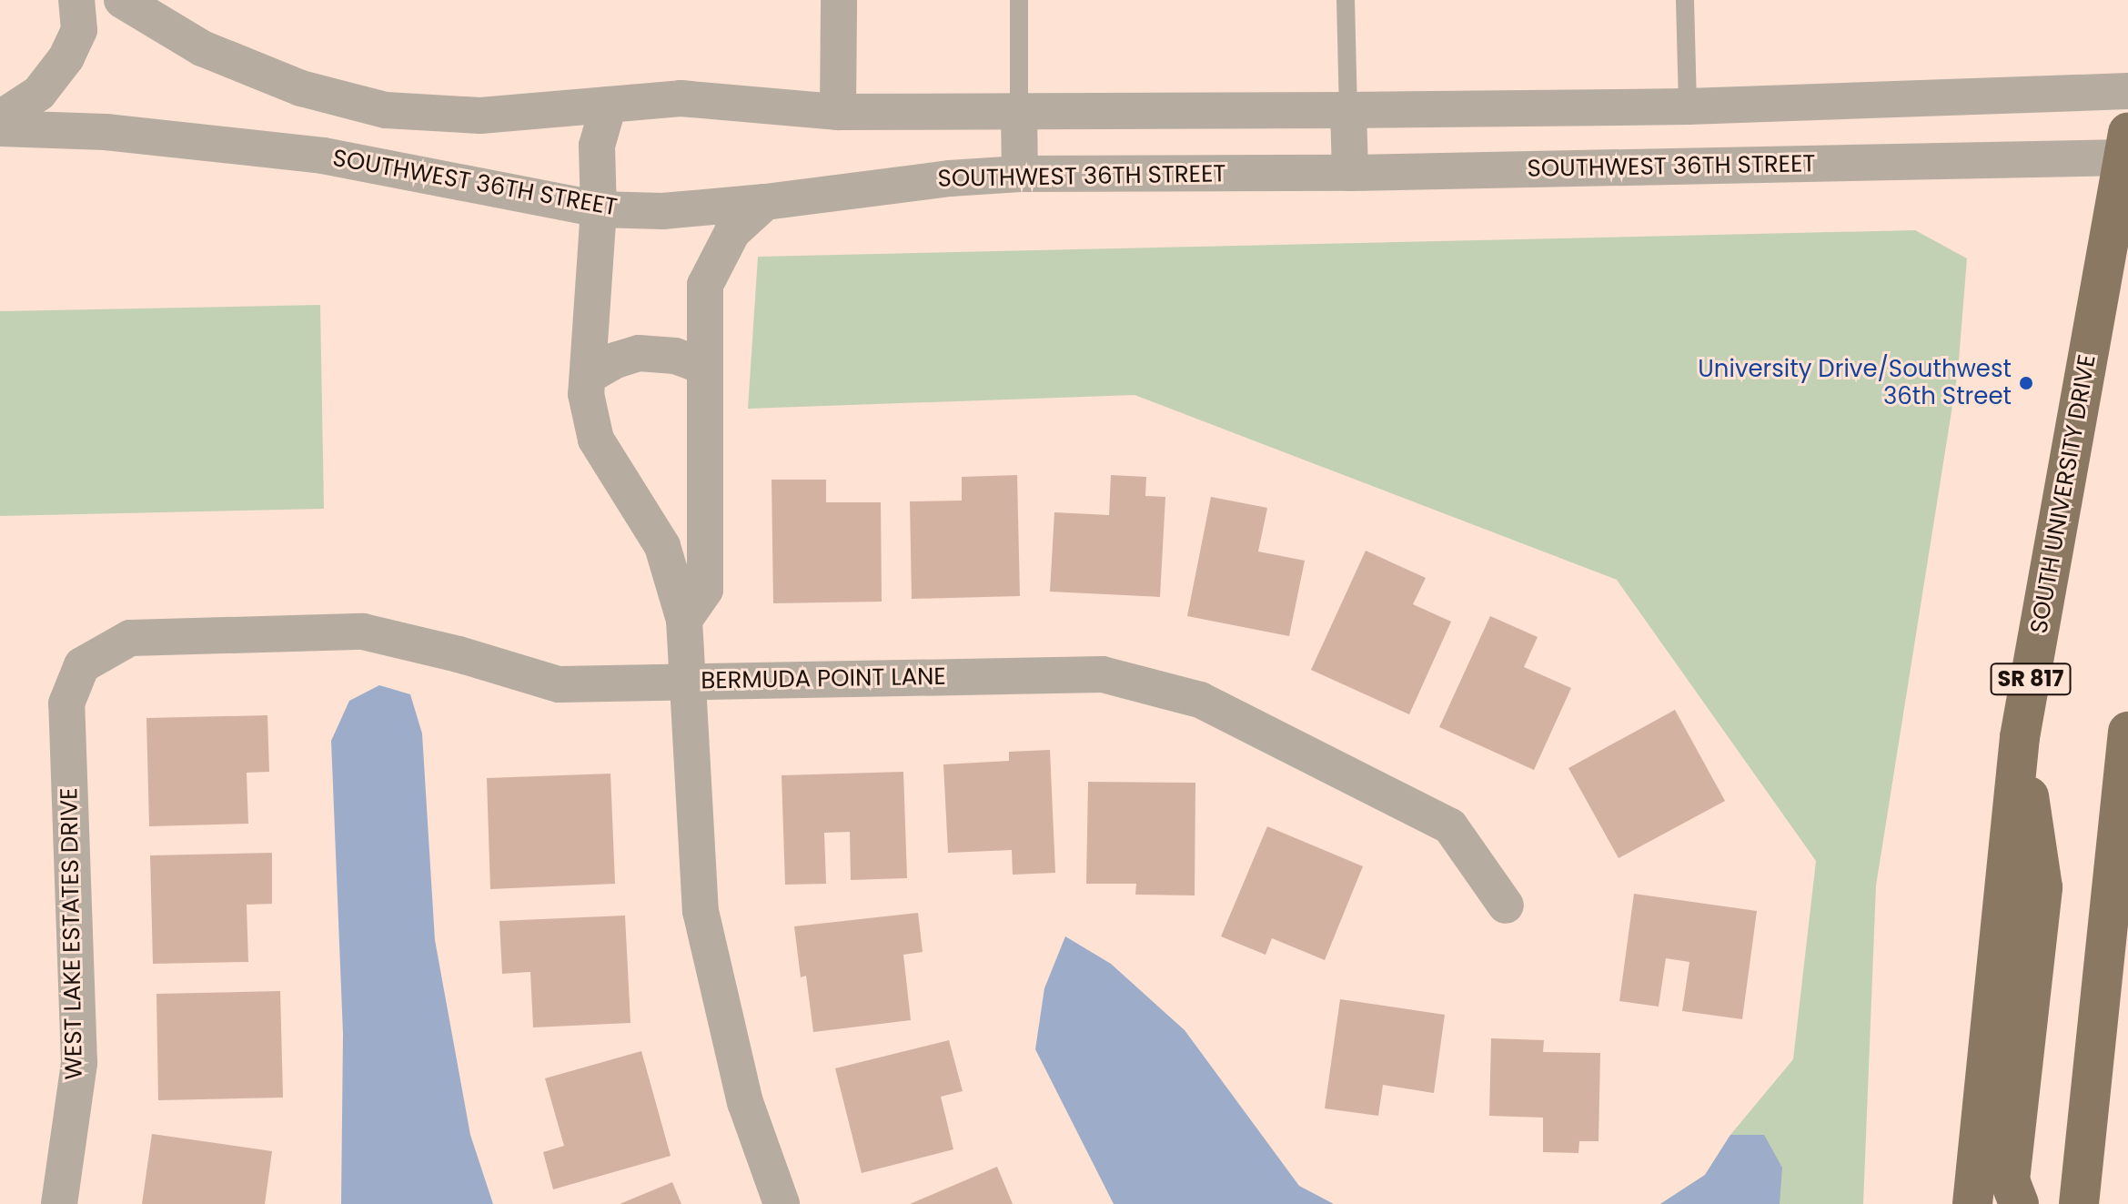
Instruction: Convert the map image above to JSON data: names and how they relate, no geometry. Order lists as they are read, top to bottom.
{
  "streets": {
    "main road": ["SOUTH UNIVERSITY DRIVE", "SR 817"],
    "street": ["SOUTHWEST 36TH STREET", "BERMUDA POINT LANE", "WEST LAKE ESTATES DRIVE"]
  },
  "crossings": [
    ["SOUTHWEST 36TH STREET", "SOUTH UNIVERSITY DRIVE"],
    ["BERMUDA POINT LANE", "WEST LAKE ESTATES DRIVE"]
  ],
  "places": ["University Drive/Southwest 36th Street"]
}
